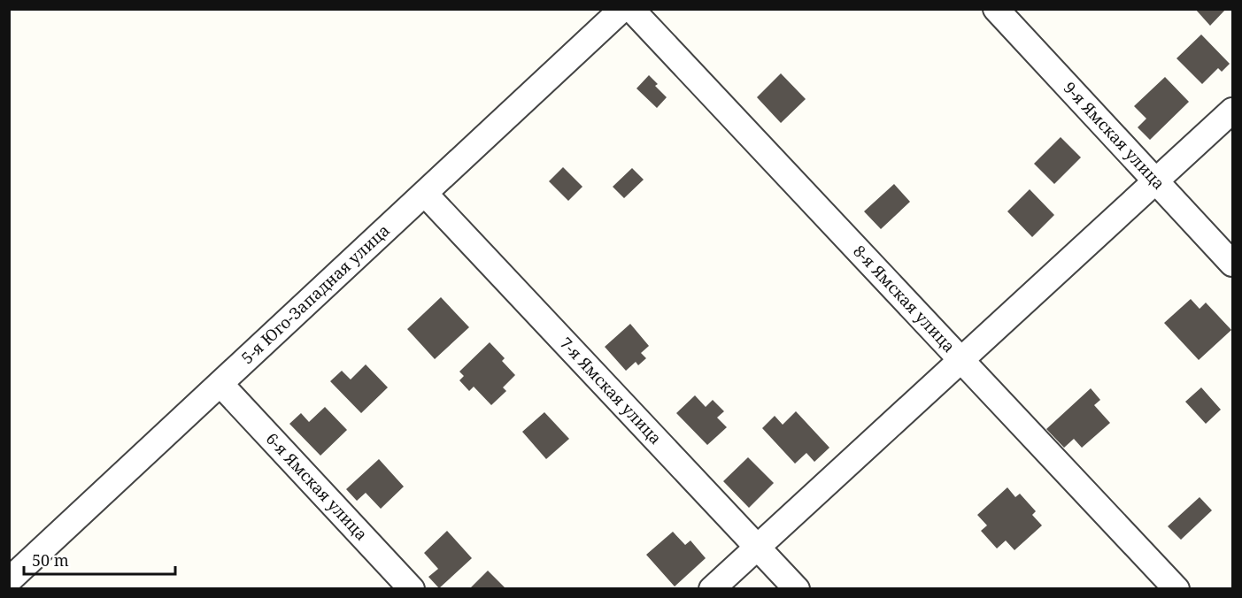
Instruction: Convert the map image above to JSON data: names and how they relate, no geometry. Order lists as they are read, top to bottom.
{
  "streets": {
    "street": [
      "9-я Ямская улица",
      "5-я Юго-Западная улица",
      "8-я Ямская улица",
      "7-я Ямская улица",
      "6-я Ямская улица"
    ]
  },
  "crossings": [
    ["5-я Юго-Западная улица", "7-я Ямская улица"],
    ["5-я Юго-Западная улица", "6-я Ямская улица"]
  ],
  "scale_bar": "50 m"
}
